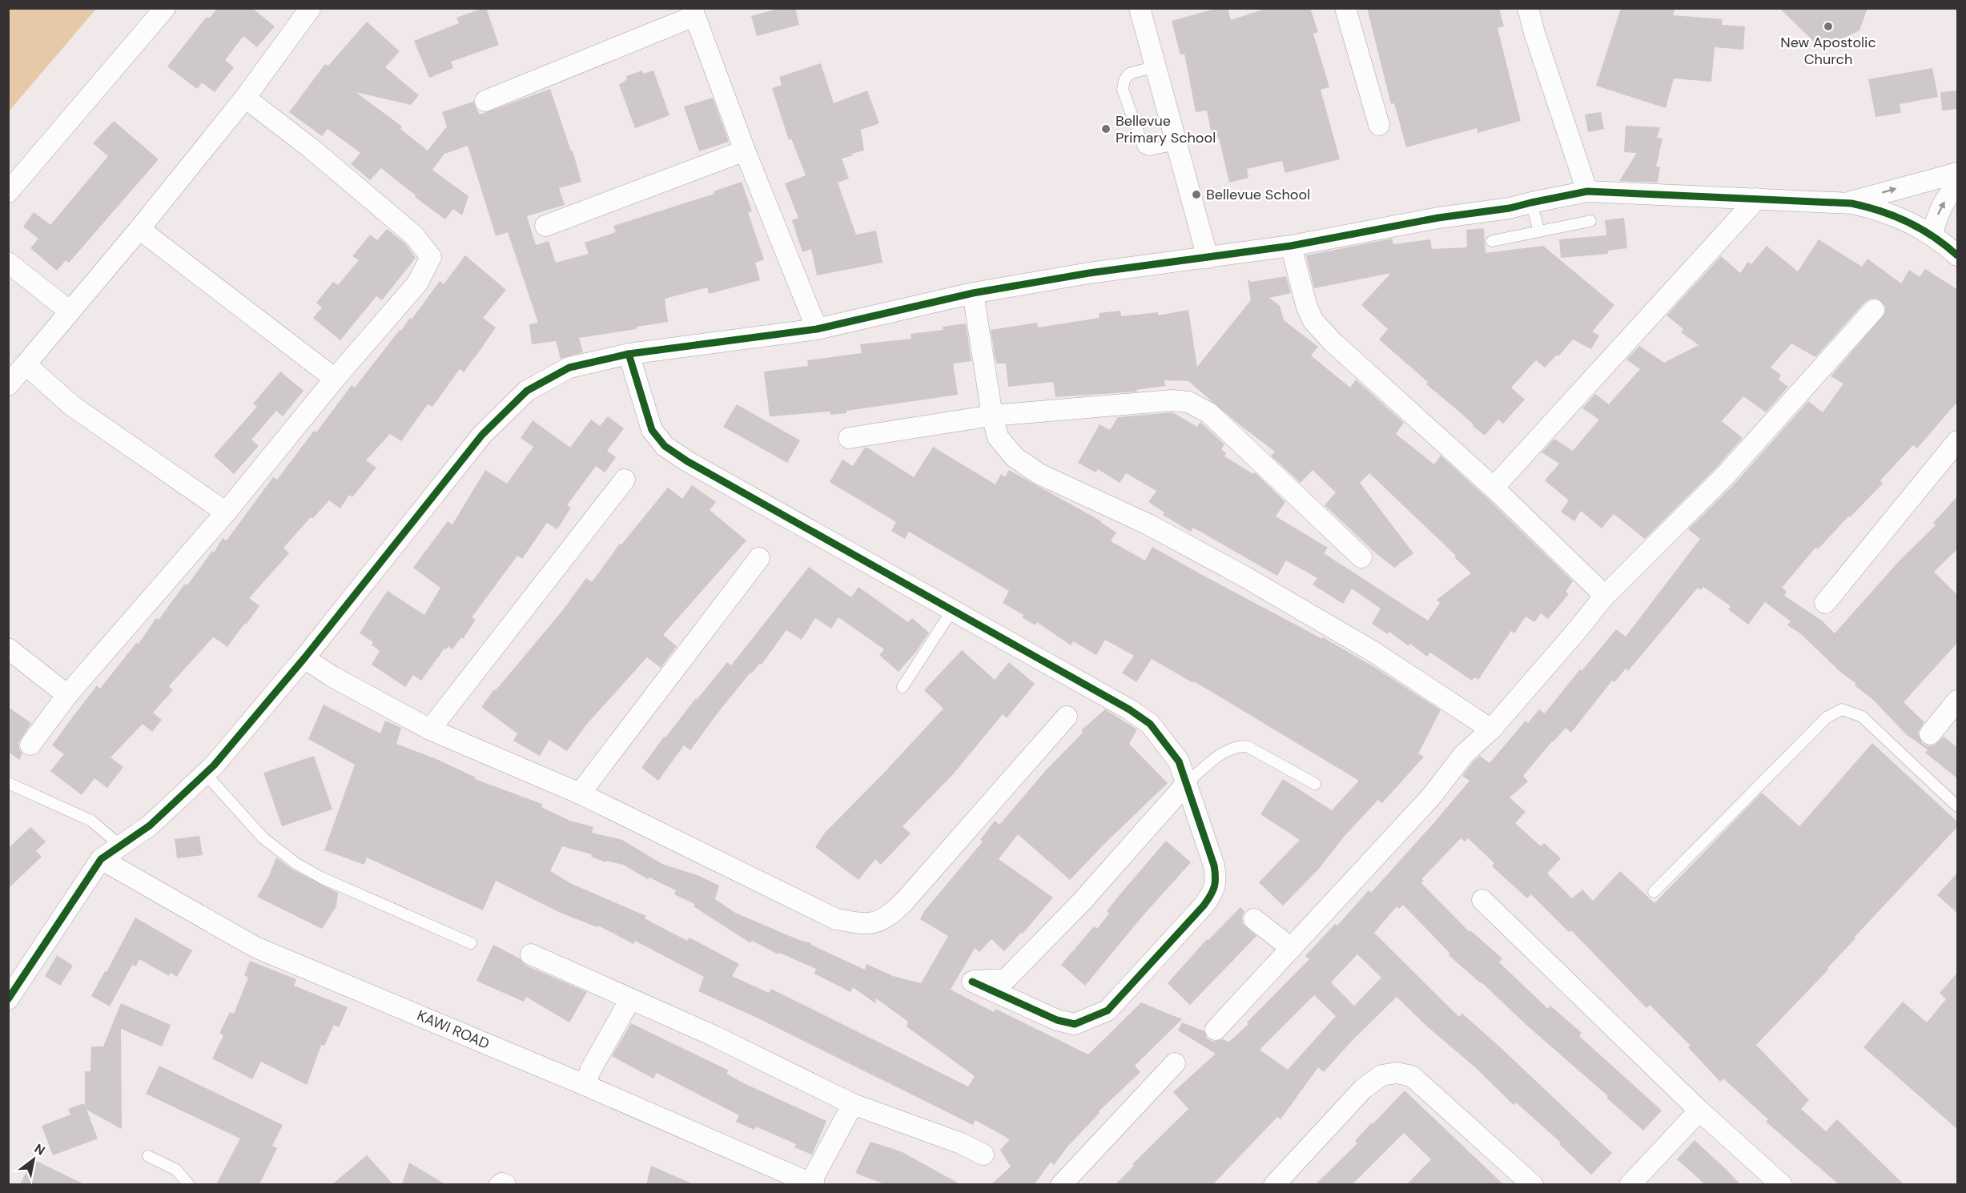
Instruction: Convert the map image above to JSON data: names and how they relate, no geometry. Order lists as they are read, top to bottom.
{
  "streets": {
    "street": ["KAWI ROAD"]
  },
  "places": ["New Apostolic Church", "Bellevue Primary School", "Bellevue School"],
  "north": "top right"
}
